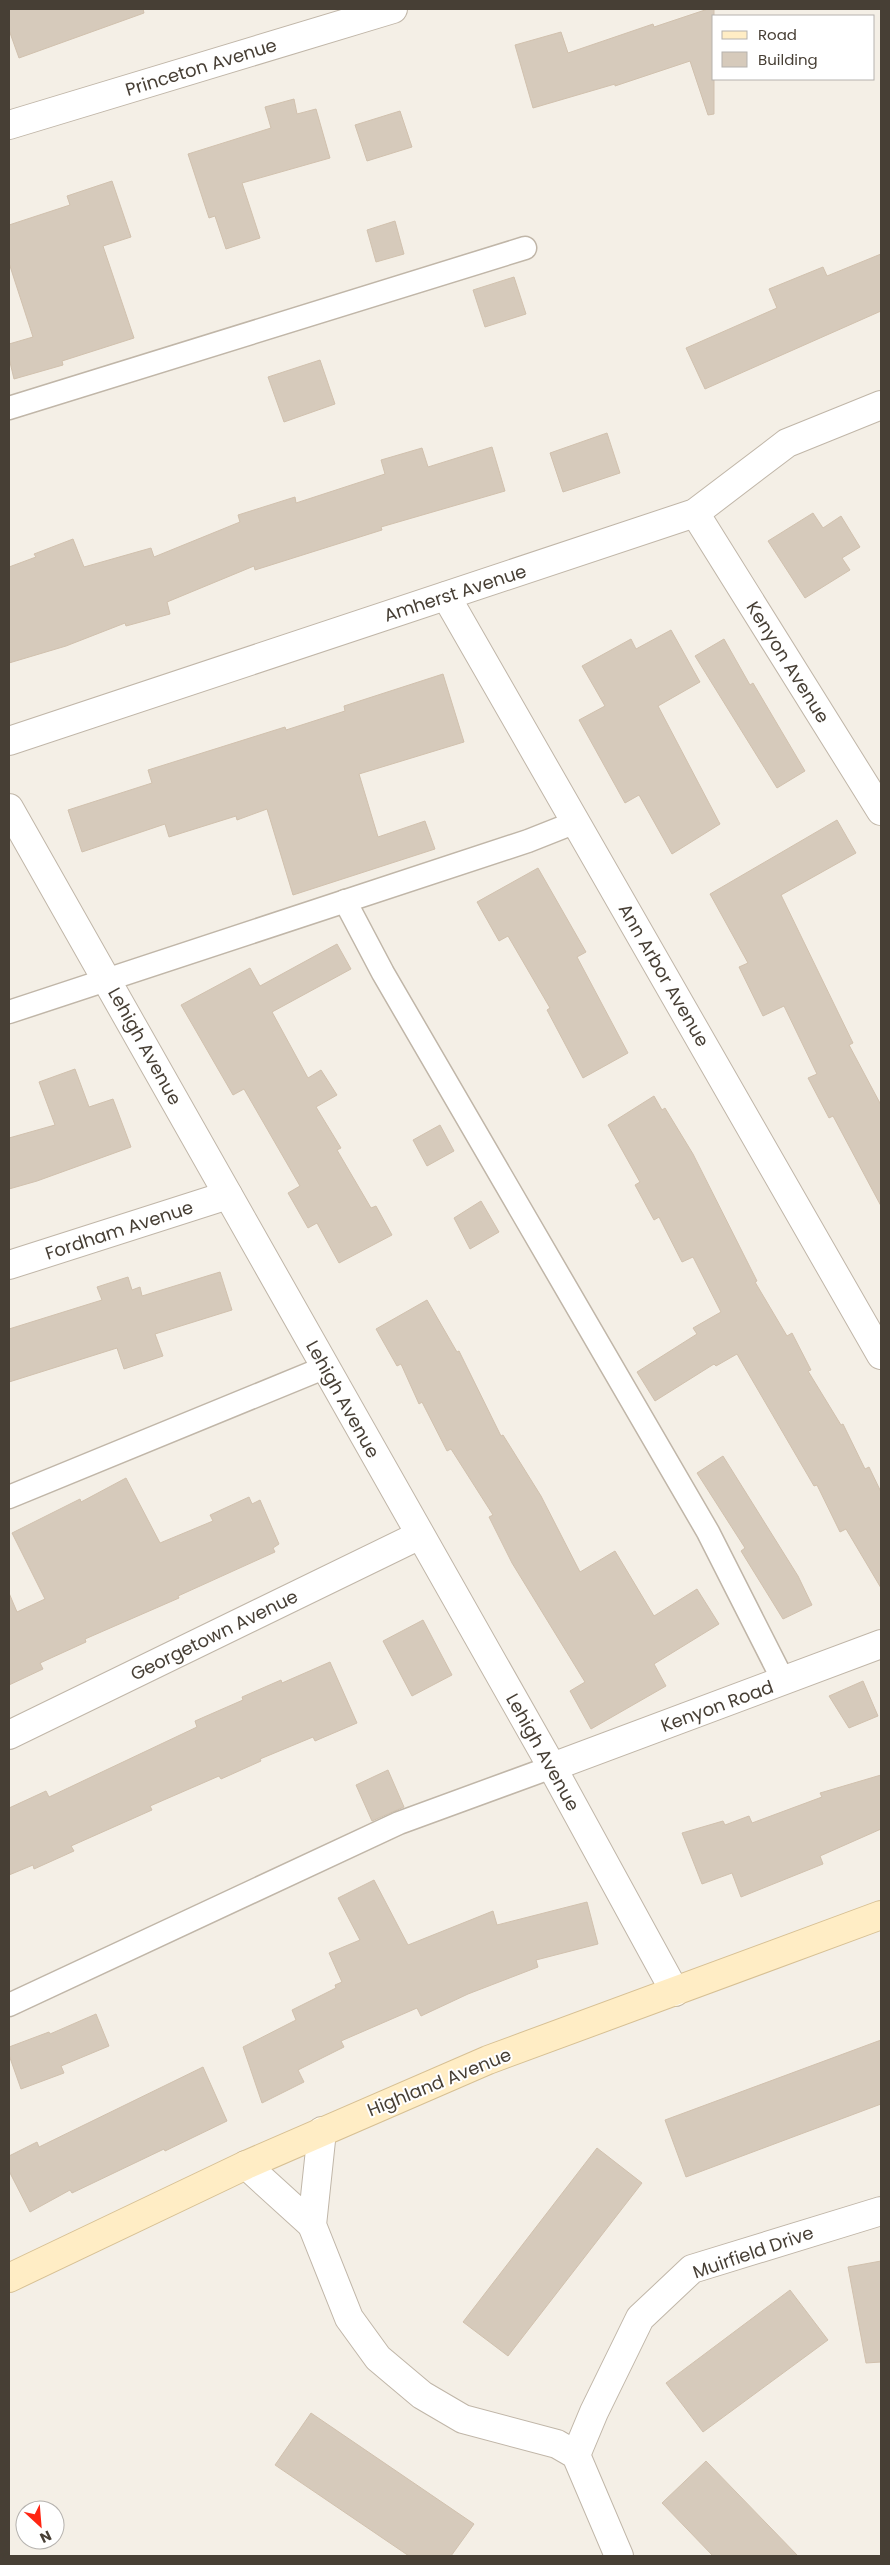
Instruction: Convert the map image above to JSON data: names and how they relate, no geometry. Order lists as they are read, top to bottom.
{
  "streets": {
    "street": [
      "Princeton Avenue",
      "Amherst Avenue",
      "Kenyon Avenue",
      "Ann Arbor Avenue",
      "Lehigh Avenue",
      "Fordham Avenue",
      "Georgetown Avenue",
      "Kenyon Road",
      "Highland Avenue",
      "Muirfield Drive"
    ]
  },
  "crossings": [
    ["Amherst Avenue", "Kenyon Avenue"],
    ["Amherst Avenue", "Ann Arbor Avenue"],
    ["Lehigh Avenue", "Fordham Avenue"],
    ["Lehigh Avenue", "Georgetown Avenue"],
    ["Lehigh Avenue", "Kenyon Road"],
    ["Lehigh Avenue", "Highland Avenue"]
  ],
  "legend": ["Road", "Building"],
  "north": "bottom right"
}
